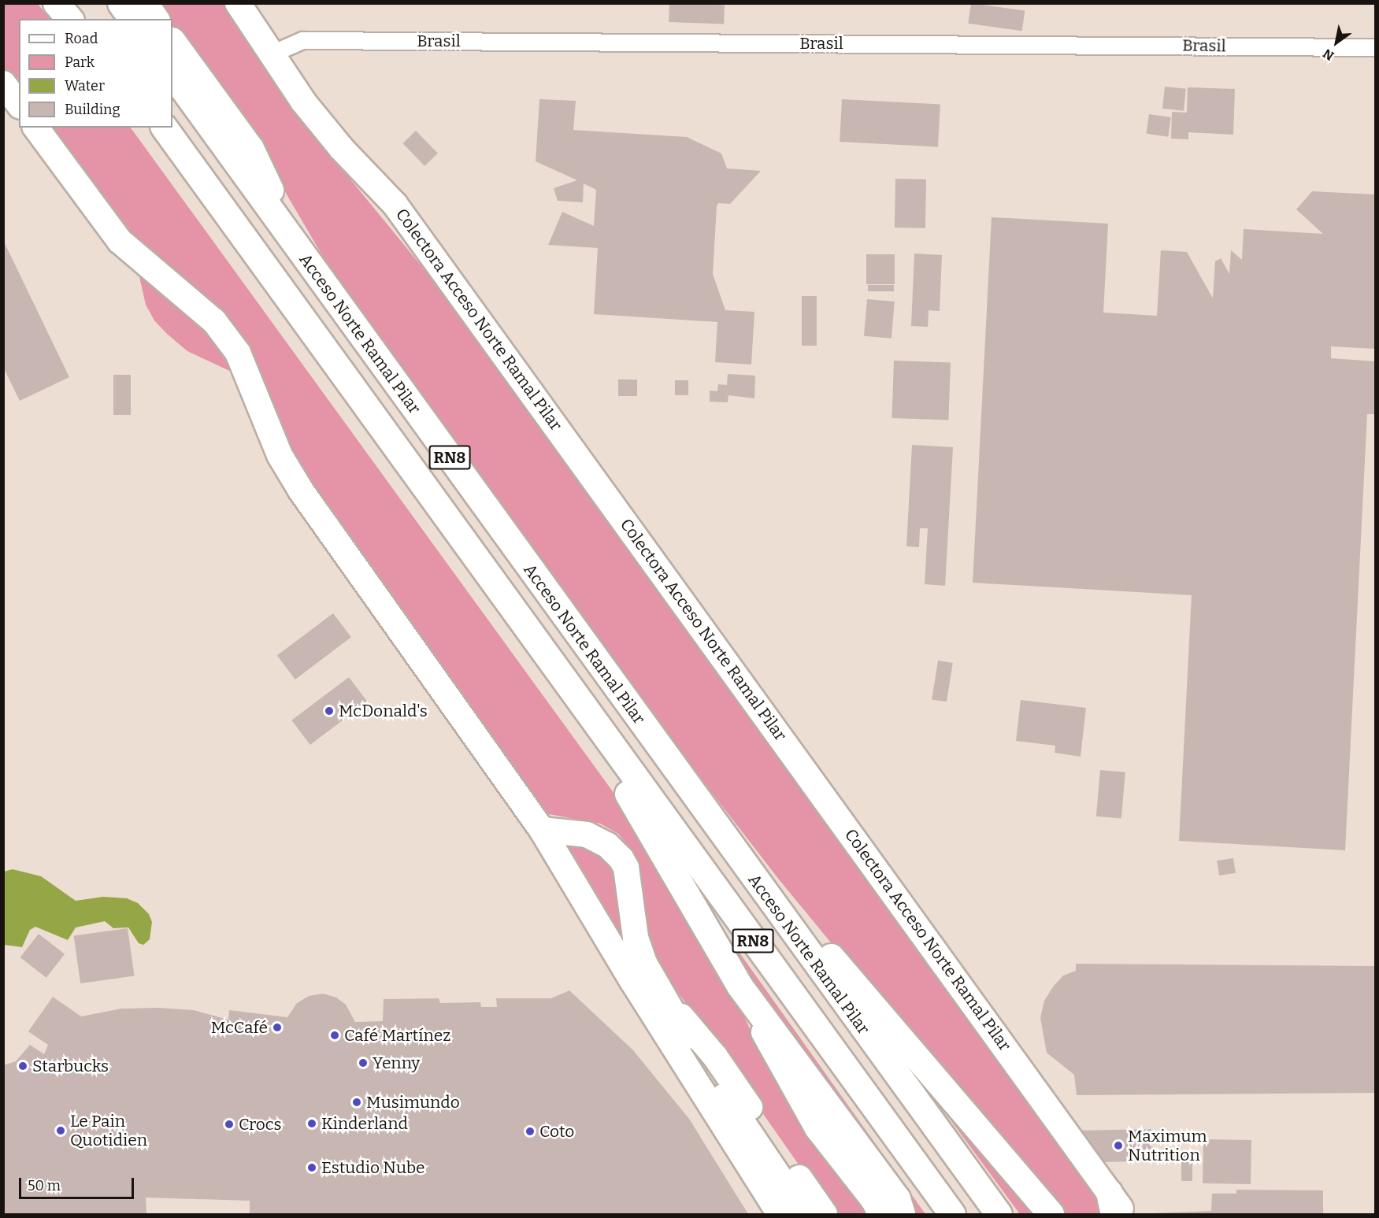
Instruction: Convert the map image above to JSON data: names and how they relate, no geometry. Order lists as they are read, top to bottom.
{
  "streets": {
    "highway": ["Acceso Norte Ramal Pilar", "RN8"],
    "street": ["Brasil", "Colectora Acceso Norte Ramal Pilar"]
  },
  "crossings": [
    ["Brasil", "Colectora Acceso Norte Ramal Pilar"]
  ],
  "places": [
    "McDonald's",
    "McCafé",
    "Café Martínez",
    "Yenny",
    "Starbucks",
    "Musimundo",
    "Kinderland",
    "Crocs",
    "Le Pain Quotidien",
    "Coto",
    "Maximum Nutrition",
    "Estudio Nube"
  ],
  "legend": [
    "Road",
    "Park",
    "Water",
    "Building"
  ],
  "scale_bar": "50 m",
  "north": "bottom left"
}
